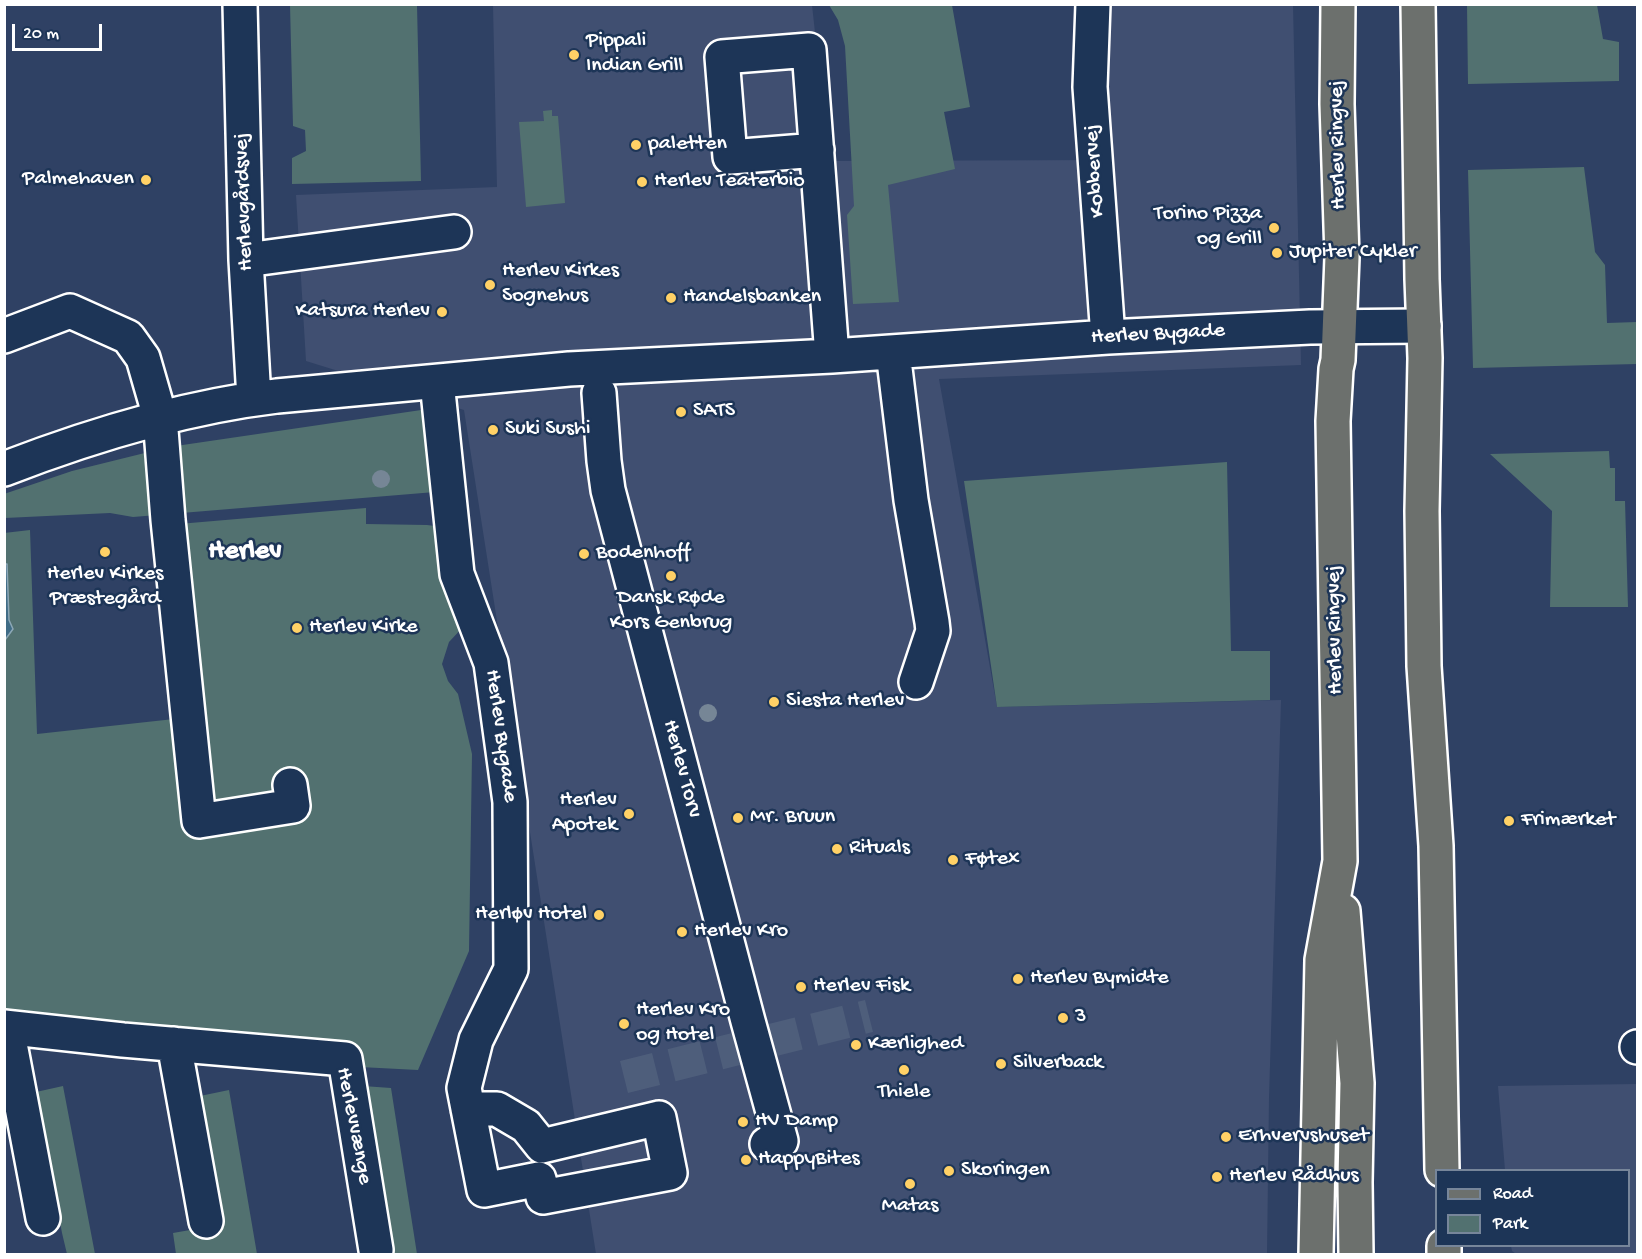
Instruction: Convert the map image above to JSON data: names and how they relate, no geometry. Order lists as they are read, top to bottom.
{
  "streets": {
    "main road": ["Herlev Ringvej"],
    "street": [
      "Kobbervej",
      "Herlevgårdsvej",
      "Herlev Bygade",
      "Herlev Torv",
      "Herlevvænge"
    ]
  },
  "crossings": [
    ["Herlev Ringvej", "Herlev Bygade"],
    ["Kobbervej", "Herlev Bygade"],
    ["Herlevgårdsvej", "Herlev Bygade"]
  ],
  "districts": ["Herlev"],
  "places": [
    "Pippali Indian Grill",
    "paletten",
    "Palmehaven",
    "Herlev Teaterbio",
    "Torino Pizza og Grill",
    "Jupiter Cykler",
    "Herlev Kirkes Sognehus",
    "Handelsbanken",
    "Katsura Herlev",
    "SATS",
    "Suki Sushi",
    "Herlev Kirkes Præstegård",
    "Bodenhoff",
    "Dansk Røde Kors Genbrug",
    "Herlev Kirke",
    "Siesta Herlev",
    "Herlev Apotek",
    "Mr. Bruun",
    "Frimærket",
    "Rituals",
    "Føtex",
    "Herløv Hotel",
    "Herlev Kro",
    "Herlev Bymidte",
    "Herlev Fisk",
    "3",
    "Herlev Kro og Hotel",
    "Kærlighed",
    "Silverback",
    "Thiele",
    "HV Damp",
    "Erhvervshuset",
    "HappyBites",
    "Skoringen",
    "Herlev Rådhus",
    "Matas"
  ],
  "legend": ["Road", "Park"],
  "scale_bar": "20 m"
}
